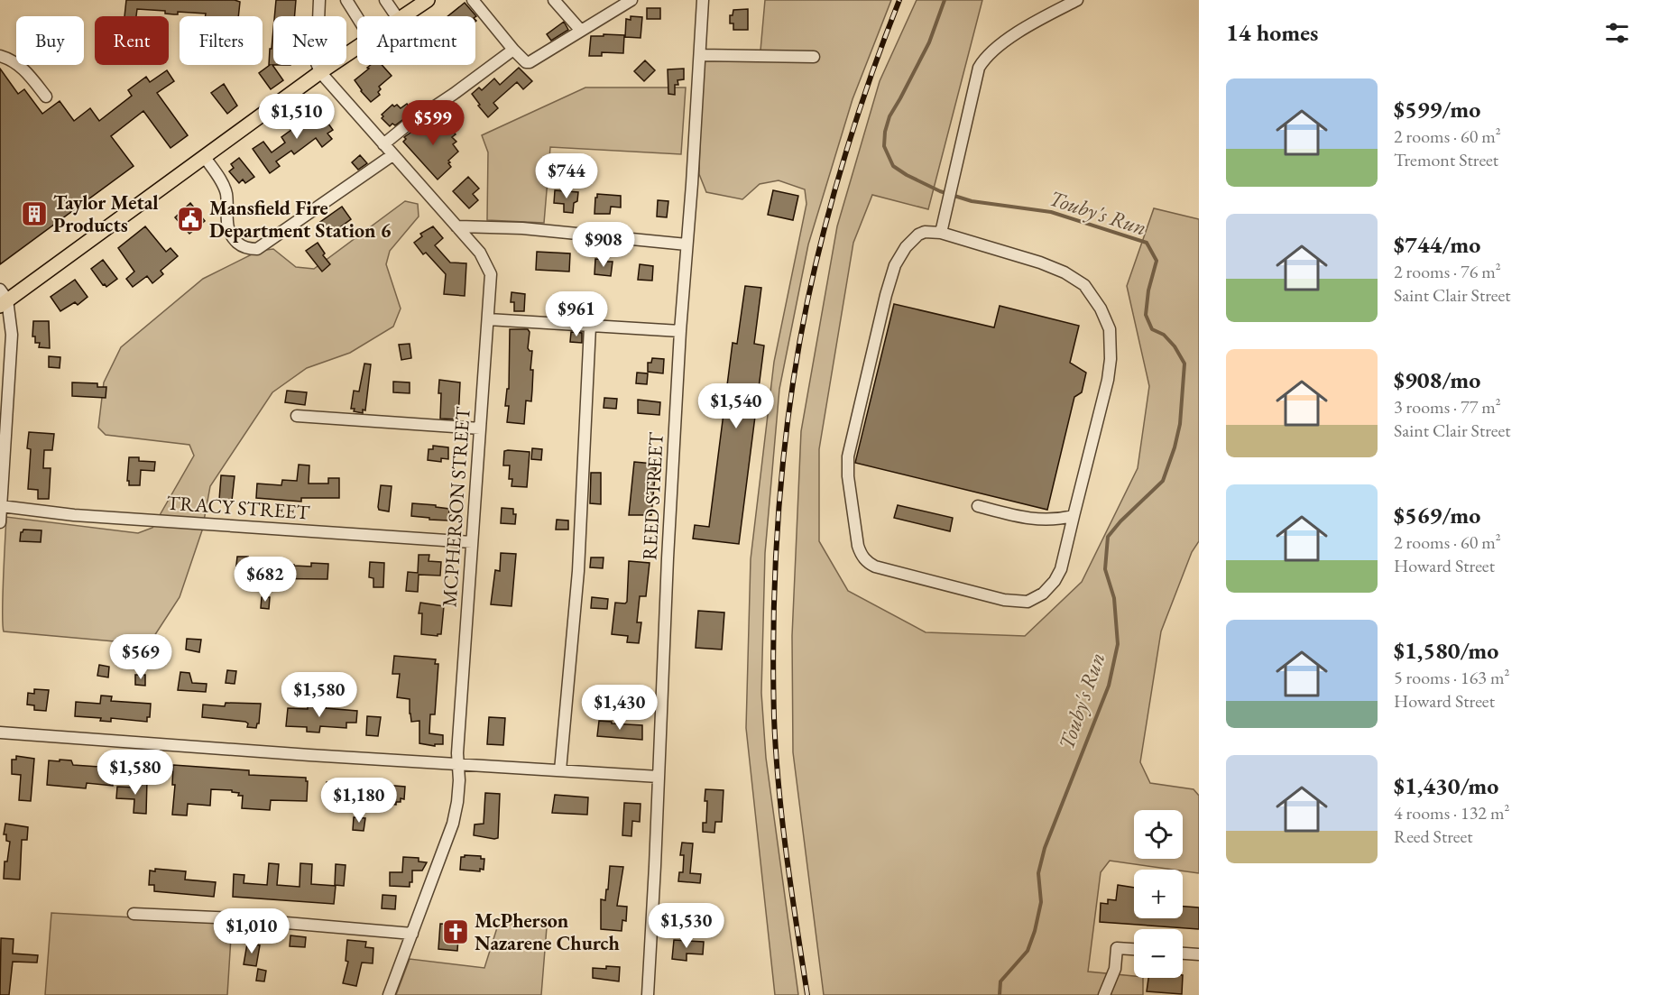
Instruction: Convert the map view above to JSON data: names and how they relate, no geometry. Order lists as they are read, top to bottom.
{
  "streets": {
    "street": ["REED STREET", "TRACY STREET", "MCPHERSON STREET"]
  },
  "crossings": [
    ["TRACY STREET", "MCPHERSON STREET"]
  ],
  "water": ["Touby's Run"],
  "places": {
    "building": ["Taylor Metal Products"],
    "public building": ["Mansfield Fire Department Station 6"],
    "church": ["McPherson Nazarene Church"]
  },
  "page": {
    "heading": "14 homes",
    "chip": [
      "Buy",
      "Rent",
      "Filters",
      "New",
      "Apartment"
    ],
    "list": [
      {
        "name": "$599/mo",
        "note": "2 rooms · 60 m² · Tremont Street"
      },
      {
        "name": "$744/mo",
        "note": "2 rooms · 76 m² · Saint Clair Street"
      },
      {
        "name": "$908/mo",
        "note": "3 rooms · 77 m² · Saint Clair Street"
      },
      {
        "name": "$569/mo",
        "note": "2 rooms · 60 m² · Howard Street"
      },
      {
        "name": "$1,580/mo",
        "note": "5 rooms · 163 m² · Howard Street"
      },
      {
        "name": "$1,430/mo",
        "note": "4 rooms · 132 m² · Reed Street"
      }
    ],
    "price": [
      "$1,510",
      "$599",
      "$744",
      "$908",
      "$961",
      "$1,540",
      "$682",
      "$569",
      "$1,580",
      "$1,430",
      "$1,580",
      "$1,180",
      "$1,530",
      "$1,010"
    ],
    "map_buttons": ["+", "−"]
  }
}
